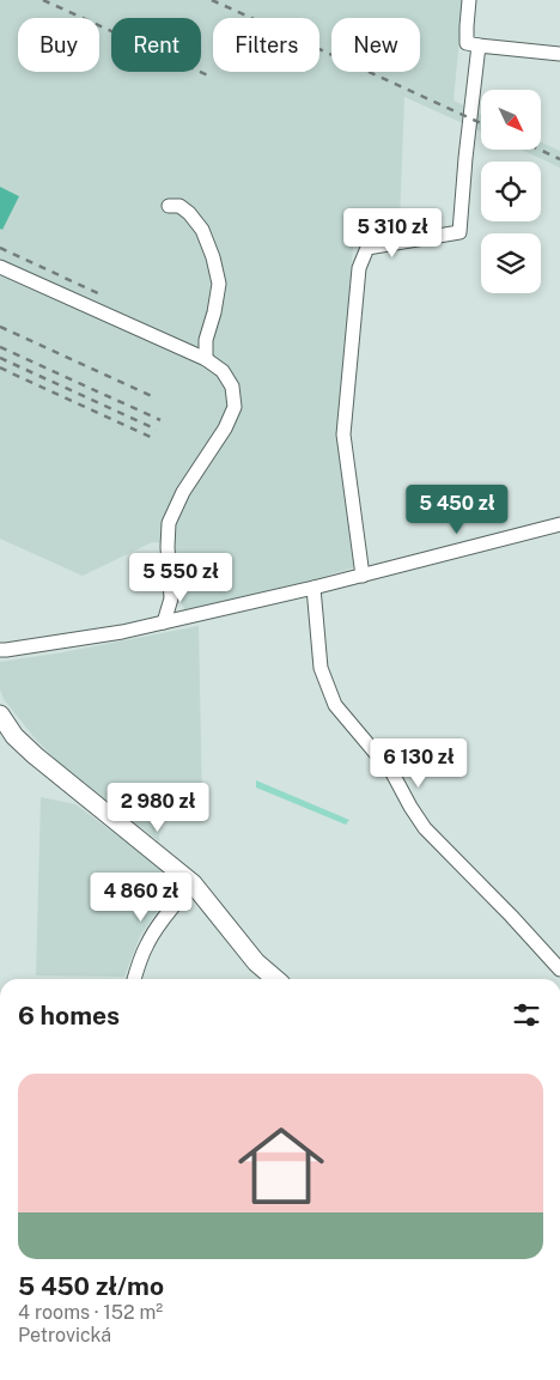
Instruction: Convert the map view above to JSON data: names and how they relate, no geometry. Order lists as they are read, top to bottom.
{
  "north": "bottom right",
  "page": {
    "chip": [
      "Buy",
      "Rent",
      "Filters",
      "New"
    ],
    "price": [
      "5 310 zł",
      "5 450 zł",
      "5 550 zł",
      "6 130 zł",
      "2 980 zł",
      "4 860 zł"
    ],
    "heading": "6 homes",
    "list": [
      {
        "name": "5 450 zł/mo",
        "note": "4 rooms · 152 m² · Petrovická"
      }
    ]
  }
}
